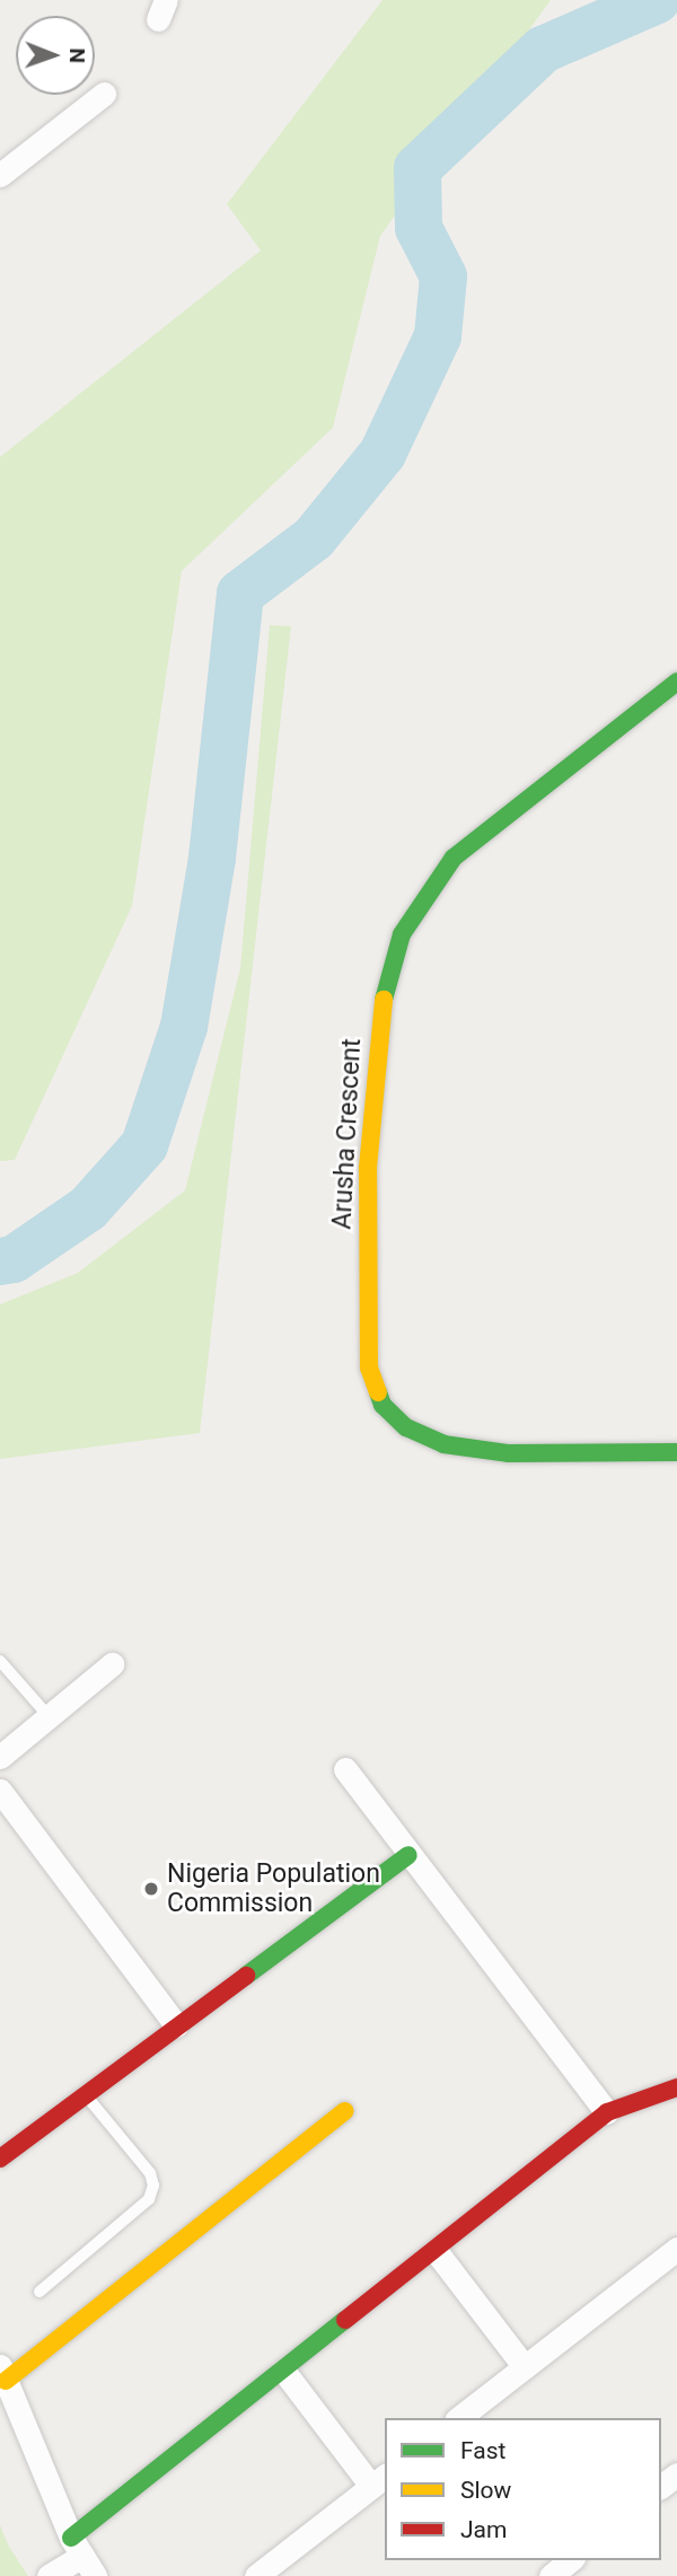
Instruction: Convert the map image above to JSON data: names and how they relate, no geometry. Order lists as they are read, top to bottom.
{
  "streets": {
    "street": ["Arusha Crescent"]
  },
  "places": ["Nigeria Population Commission"],
  "legend": ["Fast", "Slow", "Jam"],
  "north": "right"
}
